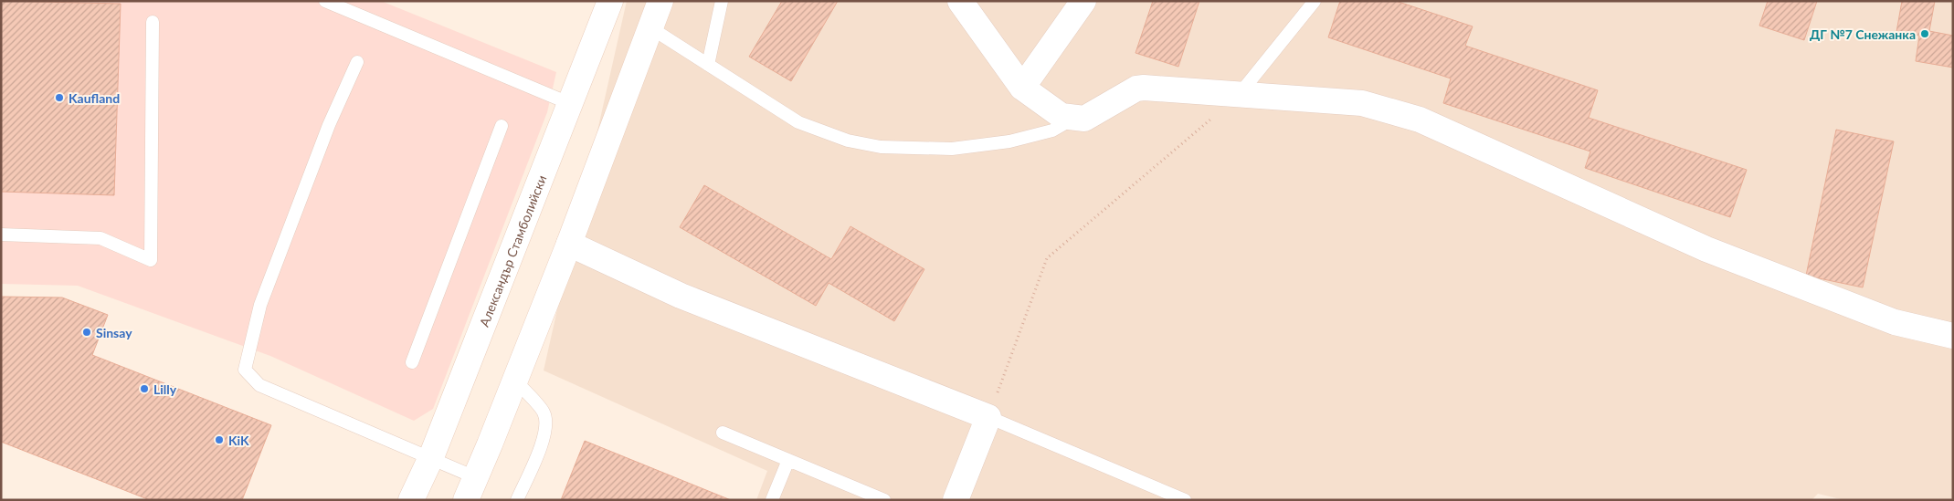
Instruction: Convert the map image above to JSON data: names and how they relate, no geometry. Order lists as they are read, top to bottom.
{
  "streets": {
    "street": ["Александър Стамболийски"]
  },
  "places": [
    "ДГ №7 Снежанка",
    "Kaufland",
    "Sinsay",
    "Lilly",
    "KiK"
  ]
}
